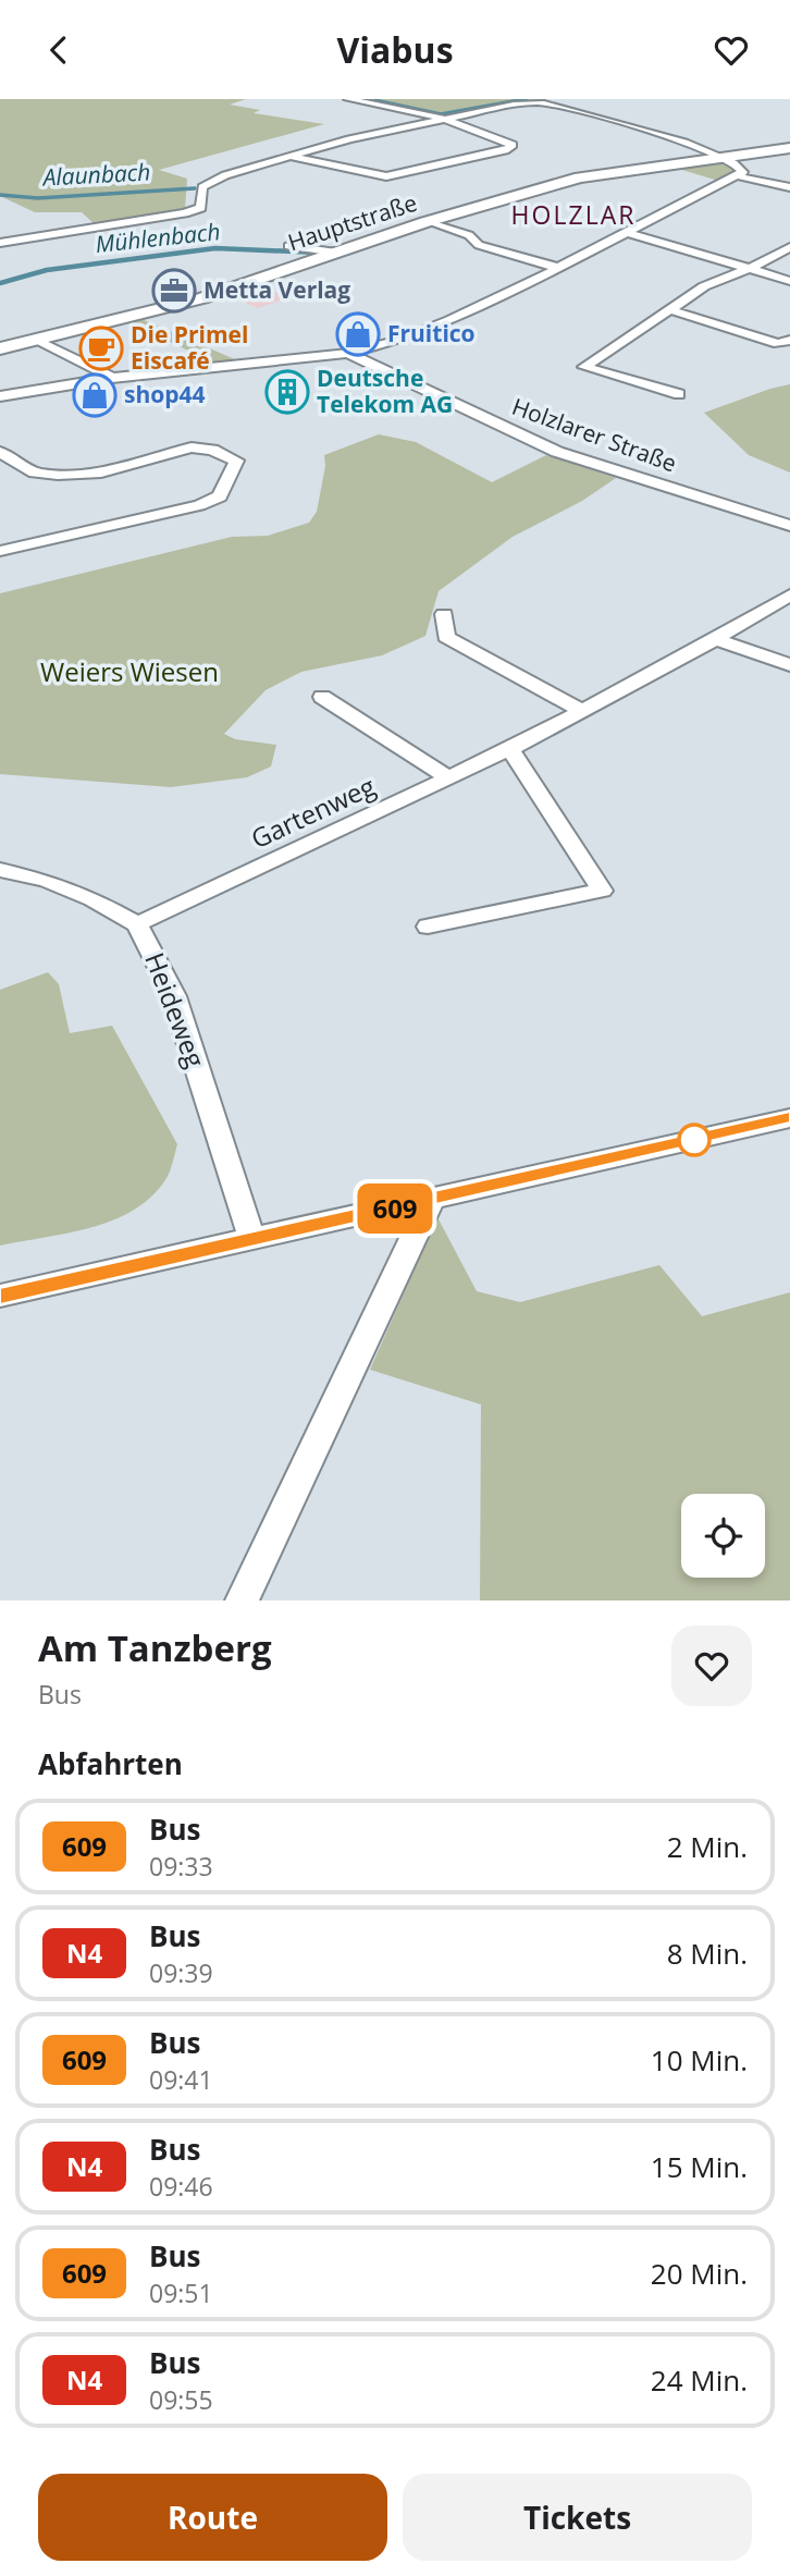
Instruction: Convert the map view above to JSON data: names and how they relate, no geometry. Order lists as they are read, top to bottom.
{
  "streets": {
    "main road": ["Hauptstraße"],
    "street": ["Holzlarer Straße", "Gartenweg", "Heideweg"]
  },
  "crossings": [
    ["Gartenweg", "Heideweg"]
  ],
  "districts": ["HOLZLAR"],
  "water": ["Alaunbach", "Mühlenbach"],
  "parks": ["Weiers Wiesen"],
  "places": {
    "office": ["Metta Verlag"],
    "shop": ["Fruitico", "shop44"],
    "cafe": ["Die Primel Eiscafé"],
    "building": ["Deutsche Telekom AG"]
  },
  "lines": ["bus line 609"],
  "page": {
    "header": "Viabus",
    "on_map": "609",
    "heading": [
      ["Am Tanzberg", "Bus"],
      "Abfahrten"
    ],
    "list": [
      {
        "mark": "609",
        "name": "Bus",
        "note": "09:33",
        "value": "2 Min."
      },
      {
        "mark": "N4",
        "name": "Bus",
        "note": "09:39",
        "value": "8 Min."
      },
      {
        "mark": "609",
        "name": "Bus",
        "note": "09:41",
        "value": "10 Min."
      },
      {
        "mark": "N4",
        "name": "Bus",
        "note": "09:46",
        "value": "15 Min."
      },
      {
        "mark": "609",
        "name": "Bus",
        "note": "09:51",
        "value": "20 Min."
      },
      {
        "mark": "N4",
        "name": "Bus",
        "note": "09:55",
        "value": "24 Min."
      }
    ],
    "buttons": ["Route", "Tickets"]
  }
}
